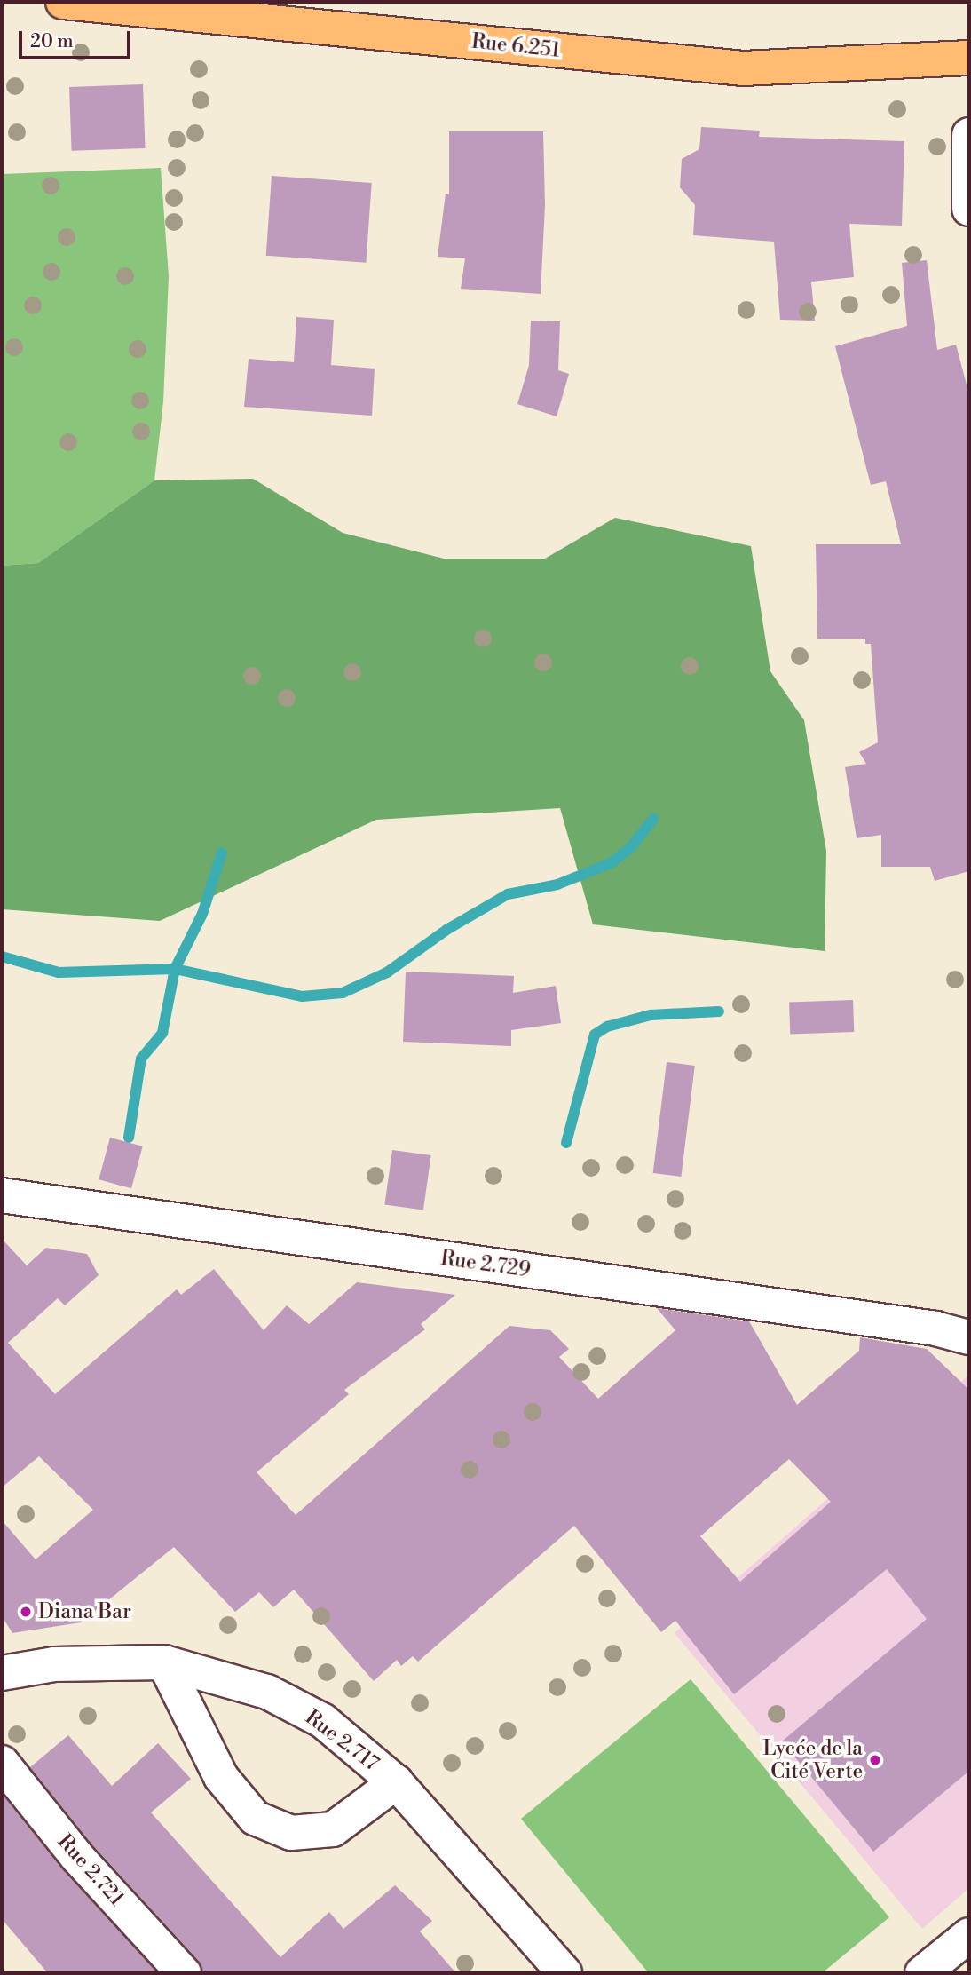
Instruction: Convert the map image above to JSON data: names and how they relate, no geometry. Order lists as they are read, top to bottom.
{
  "streets": {
    "main road": ["Rue 6.251"],
    "street": ["Rue 2.729", "Rue 2.717", "Rue 2.721"]
  },
  "places": ["Diana Bar", "Lycée de la Cité Verte"],
  "scale_bar": "20 m"
}
